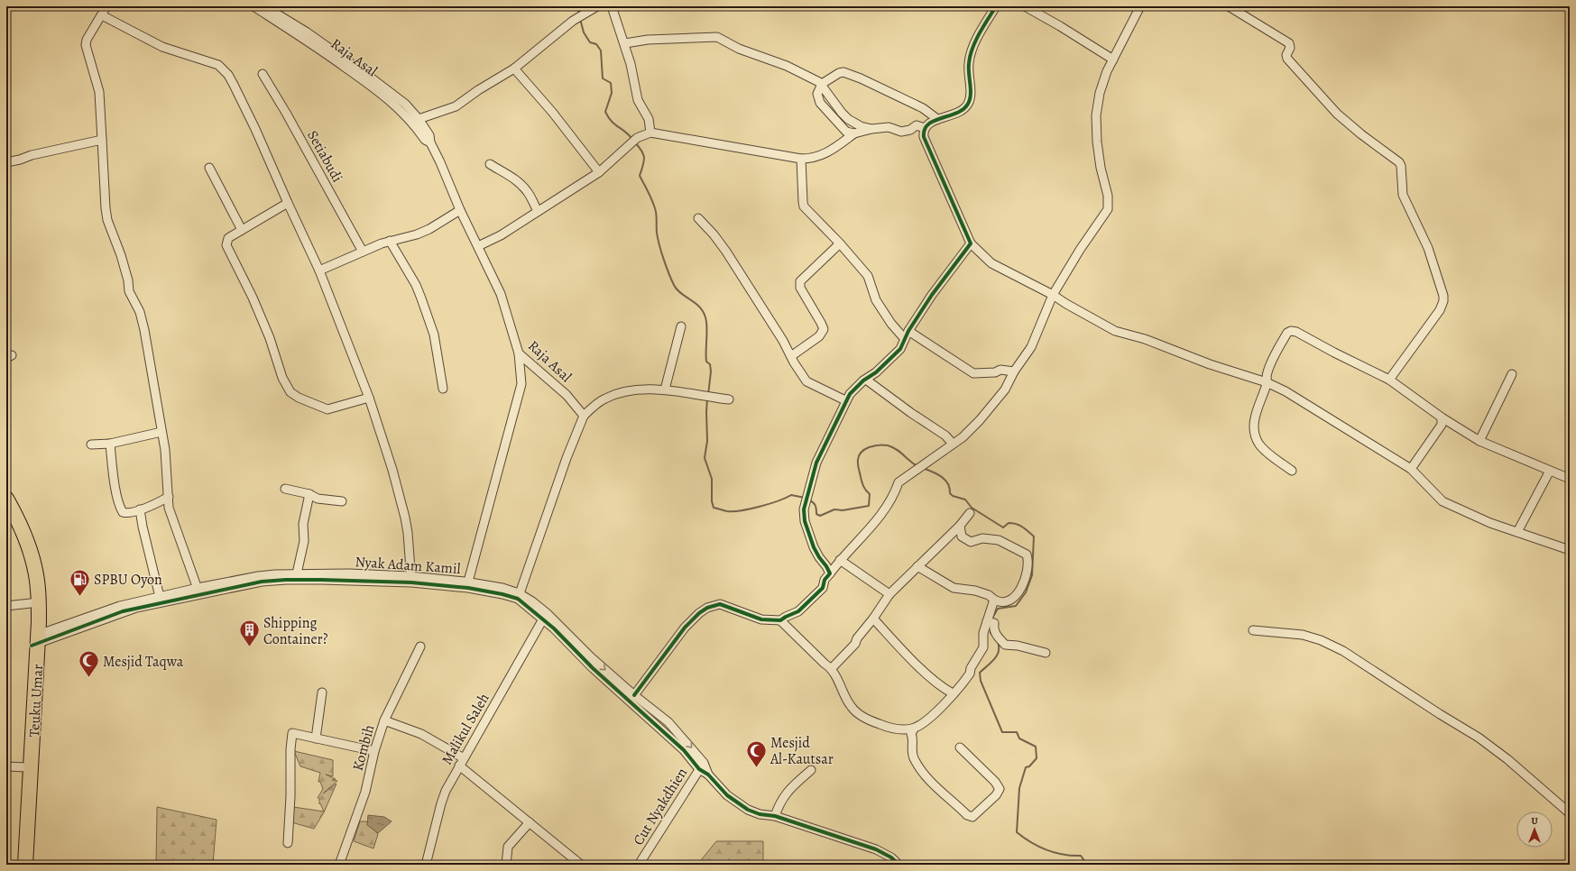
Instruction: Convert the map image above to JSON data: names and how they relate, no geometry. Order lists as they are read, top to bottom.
{
  "streets": {
    "highway": ["Teuku Umar"],
    "street": [
      "Raja Asal",
      "Setiabudi",
      "Nyak Adam Kamil",
      "Malikul Saleh",
      "Kombih",
      "Cut Nyakdhien"
    ]
  },
  "crossings": [
    ["Nyak Adam Kamil", "Teuku Umar"],
    ["Nyak Adam Kamil", "Malikul Saleh"],
    ["Nyak Adam Kamil", "Cut Nyakdhien"],
    ["Malikul Saleh", "Kombih"]
  ],
  "places": {
    "fuel station": ["SPBU Oyon"],
    "building": ["Shipping Container?"],
    "mosque": ["Mesjid Taqwa", "Mesjid Al-Kautsar"]
  },
  "north": "top"
}
